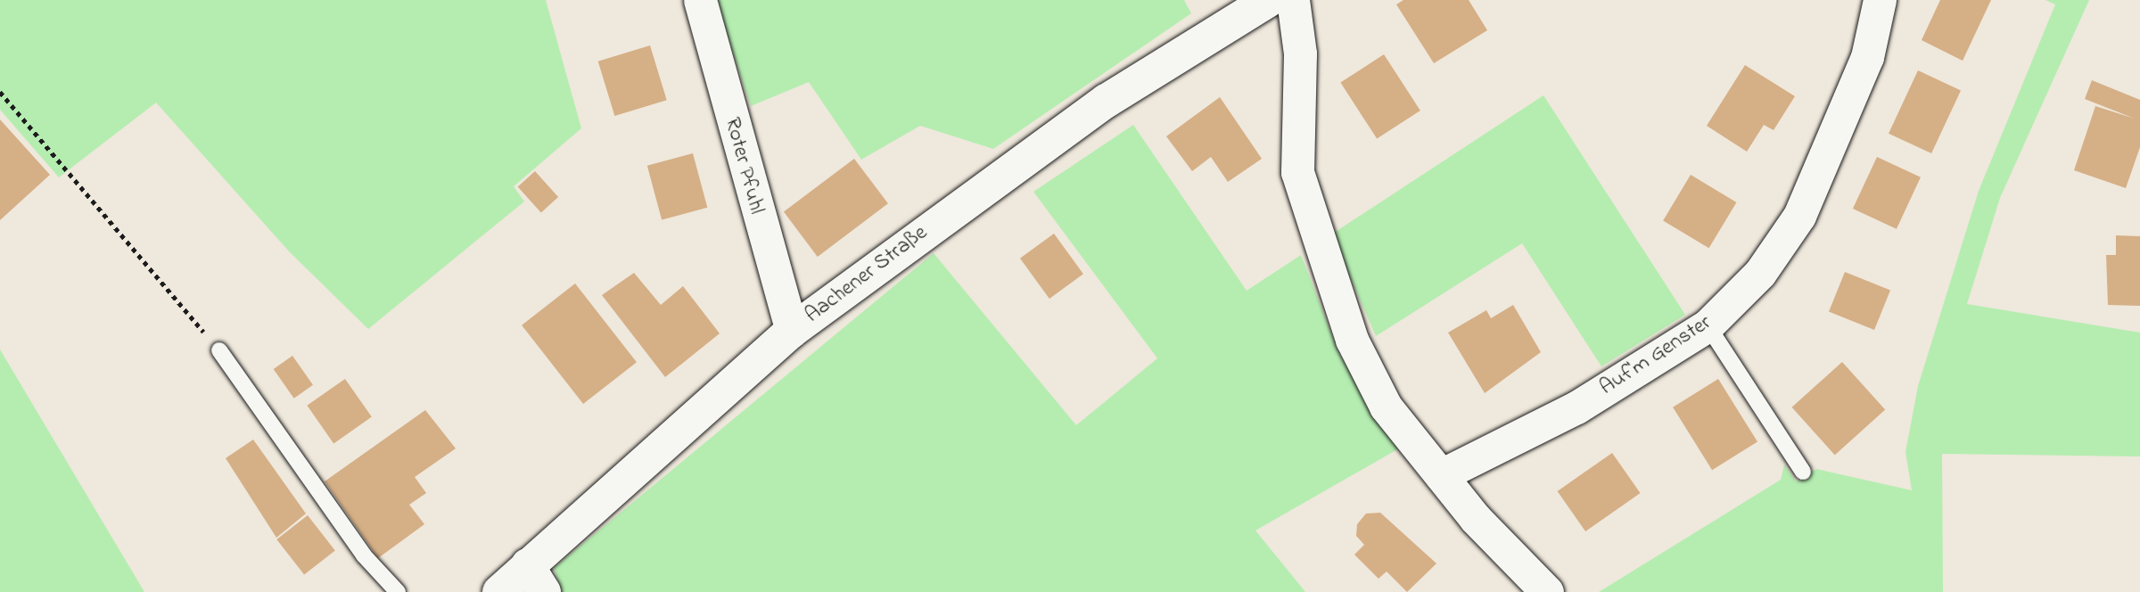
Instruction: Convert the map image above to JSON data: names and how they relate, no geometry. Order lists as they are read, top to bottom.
{
  "streets": {
    "street": ["Roter Pfuhl", "Aachener Straße", "Auf'm Genster"]
  },
  "crossings": [
    ["Roter Pfuhl", "Aachener Straße"]
  ]
}
